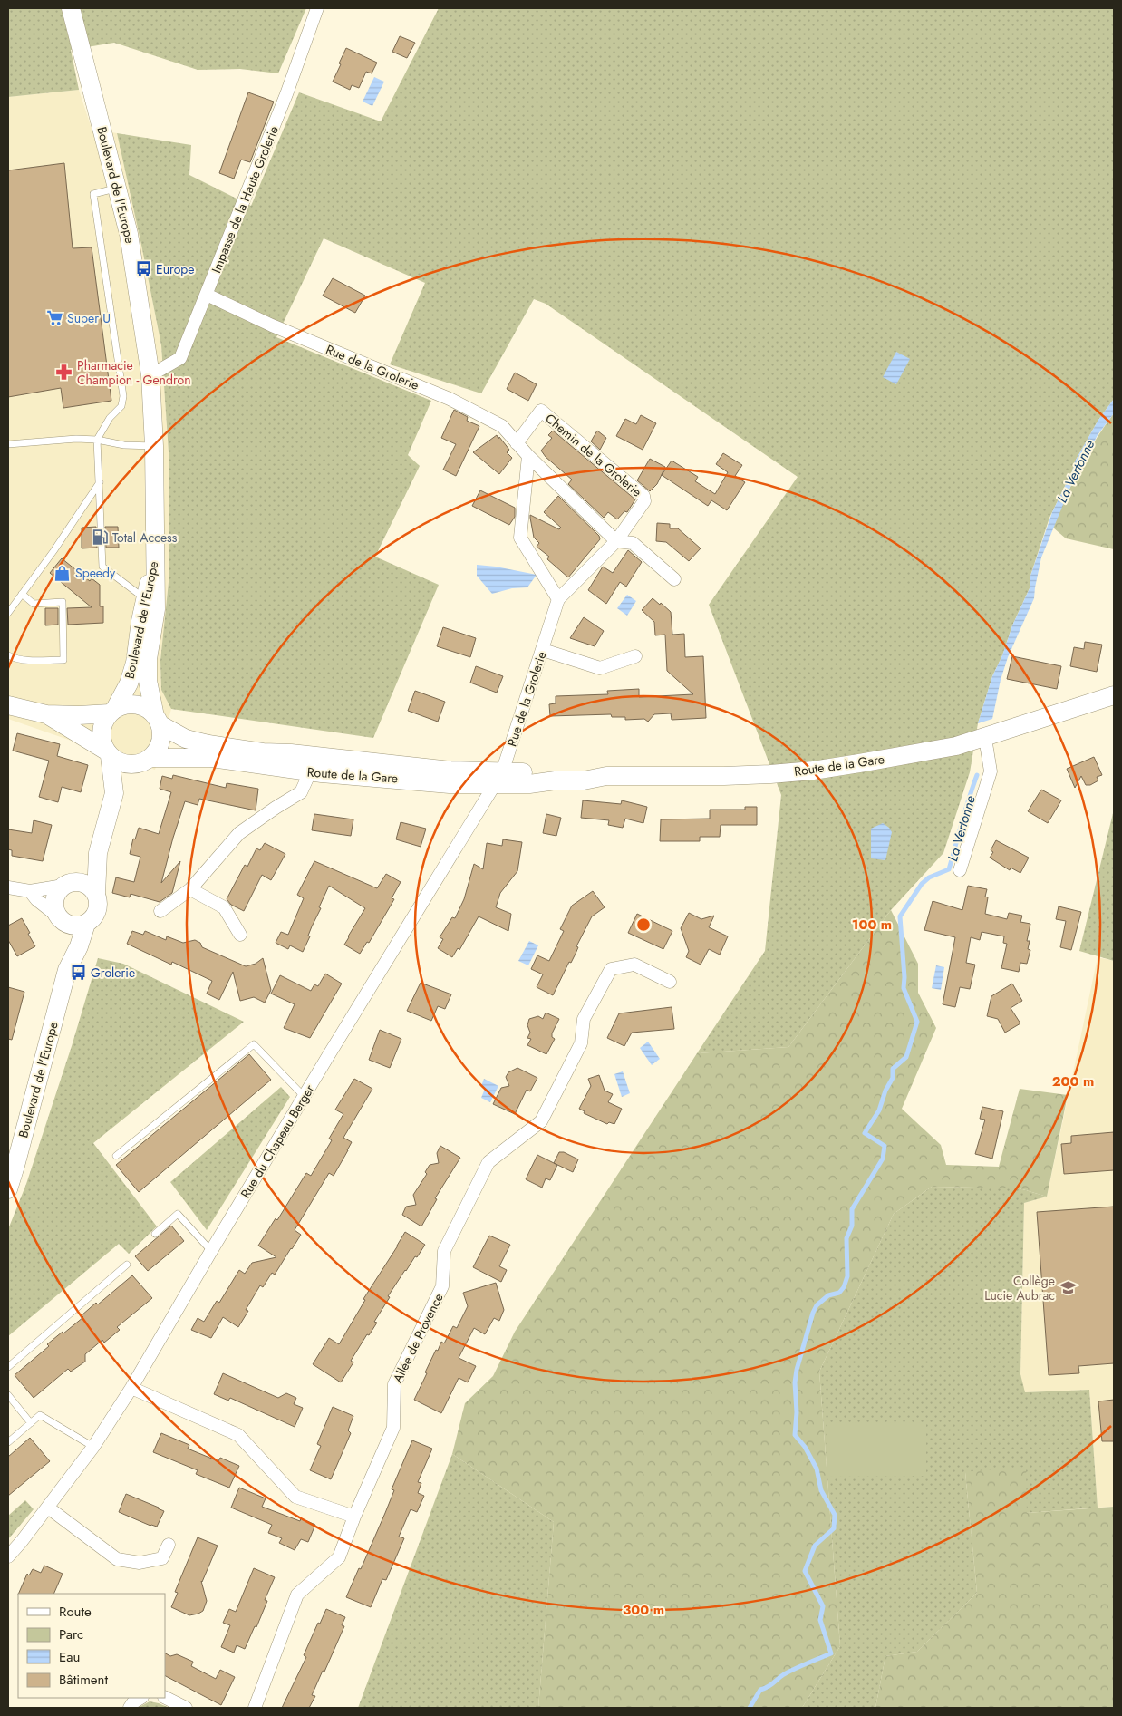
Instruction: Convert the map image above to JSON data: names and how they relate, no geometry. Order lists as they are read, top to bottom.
{
  "streets": {
    "street": [
      "Boulevard de l'Europe",
      "Impasse de la Haute Grolerie",
      "Rue de la Grolerie",
      "Chemin de la Grolerie",
      "Route de la Gare",
      "Rue du Chapeau Berger",
      "Allée de Provence"
    ]
  },
  "crossings": [
    ["Boulevard de l'Europe", "Impasse de la Haute Grolerie"],
    ["Boulevard de l'Europe", "Route de la Gare"],
    ["Impasse de la Haute Grolerie", "Rue de la Grolerie"],
    ["Rue de la Grolerie", "Chemin de la Grolerie"],
    ["Rue de la Grolerie", "Route de la Gare"],
    ["Rue de la Grolerie", "Rue du Chapeau Berger"],
    ["Route de la Gare", "Rue du Chapeau Berger"]
  ],
  "water": ["La Vertonne"],
  "places": {
    "bus stop": ["Europe", "Grolerie"],
    "supermarket": ["Super U"],
    "pharmacy": ["Pharmacie Champion - Gendron"],
    "fuel station": ["Total Access"],
    "shop": ["Speedy"],
    "school or university": ["Collège Lucie Aubrac"]
  },
  "legend": [
    "Route",
    "Parc",
    "Eau",
    "Bâtiment"
  ],
  "rings": ["100 m", "200 m", "300 m"]
}
